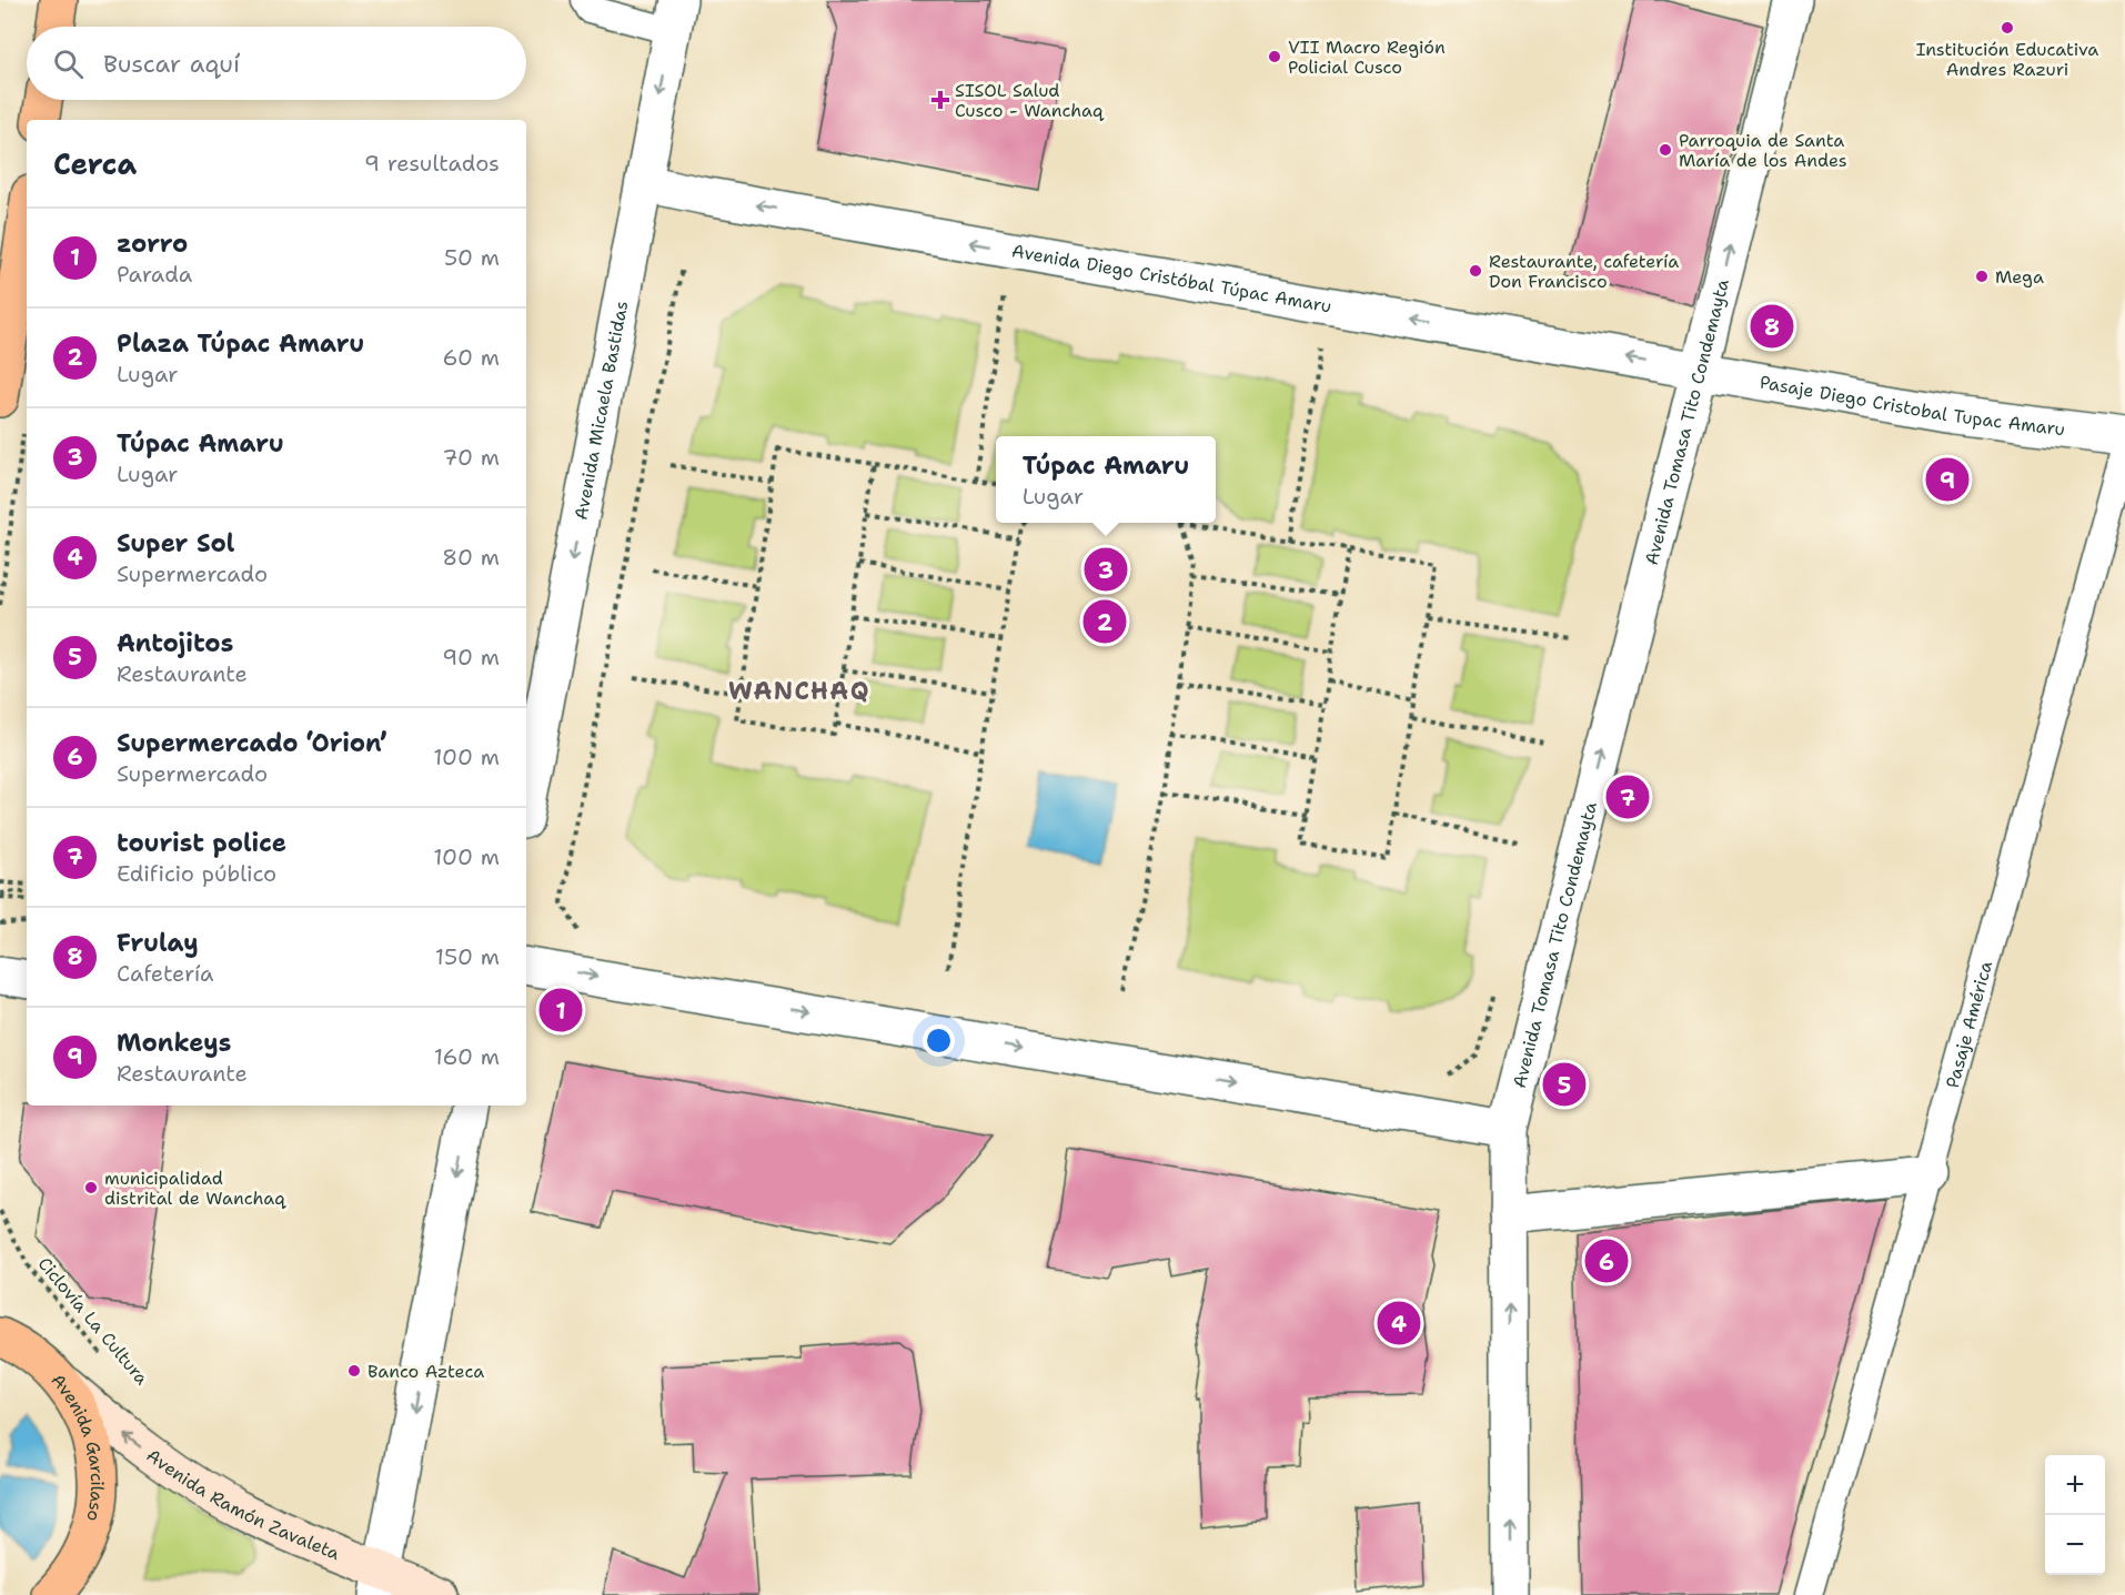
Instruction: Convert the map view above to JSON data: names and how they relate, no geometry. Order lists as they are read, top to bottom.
{
  "streets": {
    "main road": ["Avenida Garcilaso", "Avenida Ramón Zavaleta"],
    "street": [
      "Avenida Diego Cristóbal Túpac Amaru",
      "Pasaje Diego Cristobal Tupac Amaru",
      "Avenida Micaela Bastidas",
      "Avenida Tomasa Tito Condemayta"
    ],
    "lane": ["Pasaje América"],
    "path": ["Ciclovía La Cultura"]
  },
  "crossings": [
    ["Avenida Diego Cristóbal Túpac Amaru", "Pasaje Diego Cristobal Tupac Amaru"],
    ["Avenida Diego Cristóbal Túpac Amaru", "Avenida Micaela Bastidas"],
    ["Avenida Diego Cristóbal Túpac Amaru", "Avenida Tomasa Tito Condemayta"],
    ["Pasaje Diego Cristobal Tupac Amaru", "Avenida Tomasa Tito Condemayta"],
    ["Avenida Garcilaso", "Avenida Ramón Zavaleta"]
  ],
  "one_way": [
    "Avenida Diego Cristóbal Túpac Amaru",
    "Avenida Micaela Bastidas",
    "Avenida Tomasa Tito Condemayta",
    "Avenida Ramón Zavaleta"
  ],
  "districts": ["WANCHAQ"],
  "places": {
    "other": [
      "Institución Educativa Andres Razuri",
      "VII Macro Región Policial Cusco",
      "Parroquia de Santa María de los Andes",
      "Restaurante, cafetería Don Francisco",
      "Mega",
      "municipalidad distrital de Wanchaq",
      "Banco Azteca"
    ],
    "health": ["SISOL Salud Cusco - Wanchaq"]
  },
  "page": {
    "search": "Buscar aquí",
    "heading": ["Cerca", "9 resultados"],
    "list": [
      {
        "mark": "1",
        "name": "zorro",
        "note": "Parada",
        "value": "50 m"
      },
      {
        "mark": "2",
        "name": "Plaza Túpac Amaru",
        "note": "Lugar",
        "value": "60 m"
      },
      {
        "mark": "3",
        "name": "Túpac Amaru",
        "note": "Lugar",
        "value": "70 m"
      },
      {
        "mark": "4",
        "name": "Super Sol",
        "note": "Supermercado",
        "value": "80 m"
      },
      {
        "mark": "5",
        "name": "Antojitos",
        "note": "Restaurante",
        "value": "90 m"
      },
      {
        "mark": "6",
        "name": "Supermercado ‘Orion’",
        "note": "Supermercado",
        "value": "100 m"
      },
      {
        "mark": "7",
        "name": "tourist police",
        "note": "Edificio público",
        "value": "100 m"
      },
      {
        "mark": "8",
        "name": "Frulay",
        "note": "Cafetería",
        "value": "150 m"
      },
      {
        "mark": "9",
        "name": "Monkeys",
        "note": "Restaurante",
        "value": "160 m"
      }
    ],
    "pins": [
      "8",
      "9",
      "3",
      "2",
      "7",
      "1",
      "5",
      "6",
      "4"
    ],
    "popup": ["Túpac Amaru", "Lugar"],
    "map_buttons": ["+", "−"]
  }
}
